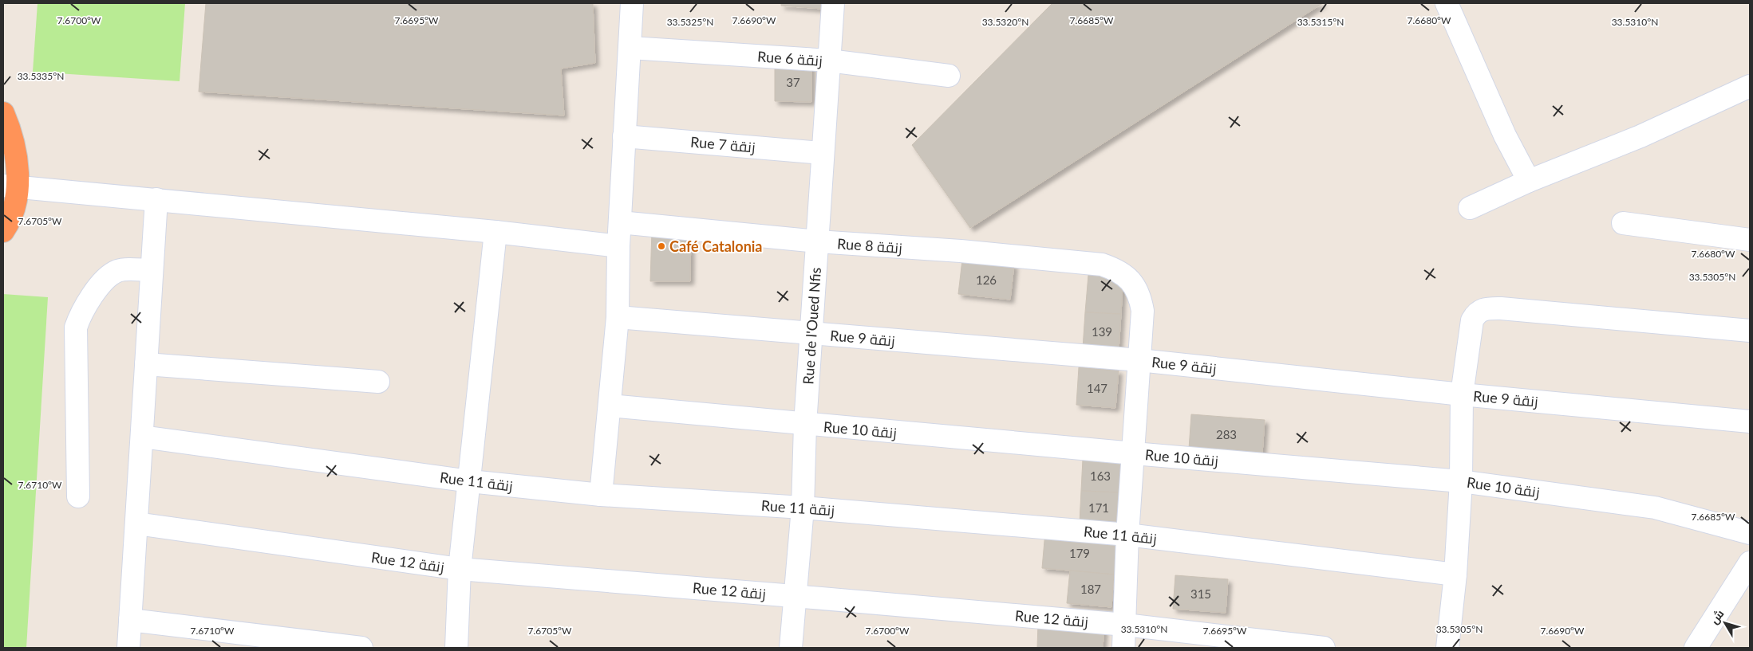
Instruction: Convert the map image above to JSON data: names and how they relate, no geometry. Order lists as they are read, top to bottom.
{
  "streets": {
    "street": [
      "Rue 6 زنقة",
      "Rue 7 زنقة",
      "Rue 8 زنقة",
      "Rue de l'Oued Nfis",
      "Rue 9 زنقة",
      "Rue 10 زنقة",
      "Rue 11 زنقة",
      "Rue 12 زنقة"
    ]
  },
  "crossings": [
    ["Rue 6 زنقة", "Rue de l'Oued Nfis"],
    ["Rue 7 زنقة", "Rue de l'Oued Nfis"],
    ["Rue 8 زنقة", "Rue de l'Oued Nfis"],
    ["Rue 8 زنقة", "Rue 9 زنقة"],
    ["Rue de l'Oued Nfis", "Rue 9 زنقة"],
    ["Rue de l'Oued Nfis", "Rue 10 زنقة"],
    ["Rue de l'Oued Nfis", "Rue 11 زنقة"],
    ["Rue de l'Oued Nfis", "Rue 12 زنقة"]
  ],
  "places": ["Café Catalonia"],
  "house_numbers": [
    "37",
    "126",
    "139",
    "147",
    "283",
    "163",
    "171",
    "179",
    "187",
    "315"
  ],
  "north": "top left",
  "coordinates": [
    "7.6680°W",
    "7.6700°W",
    "7.6695°W",
    "7.6690°W",
    "7.6685°W",
    "33.5325°N",
    "33.5320°N",
    "33.5315°N",
    "33.5310°N",
    "33.5335°N",
    "7.6705°W",
    "33.5305°N",
    "7.6710°W"
  ]
}
